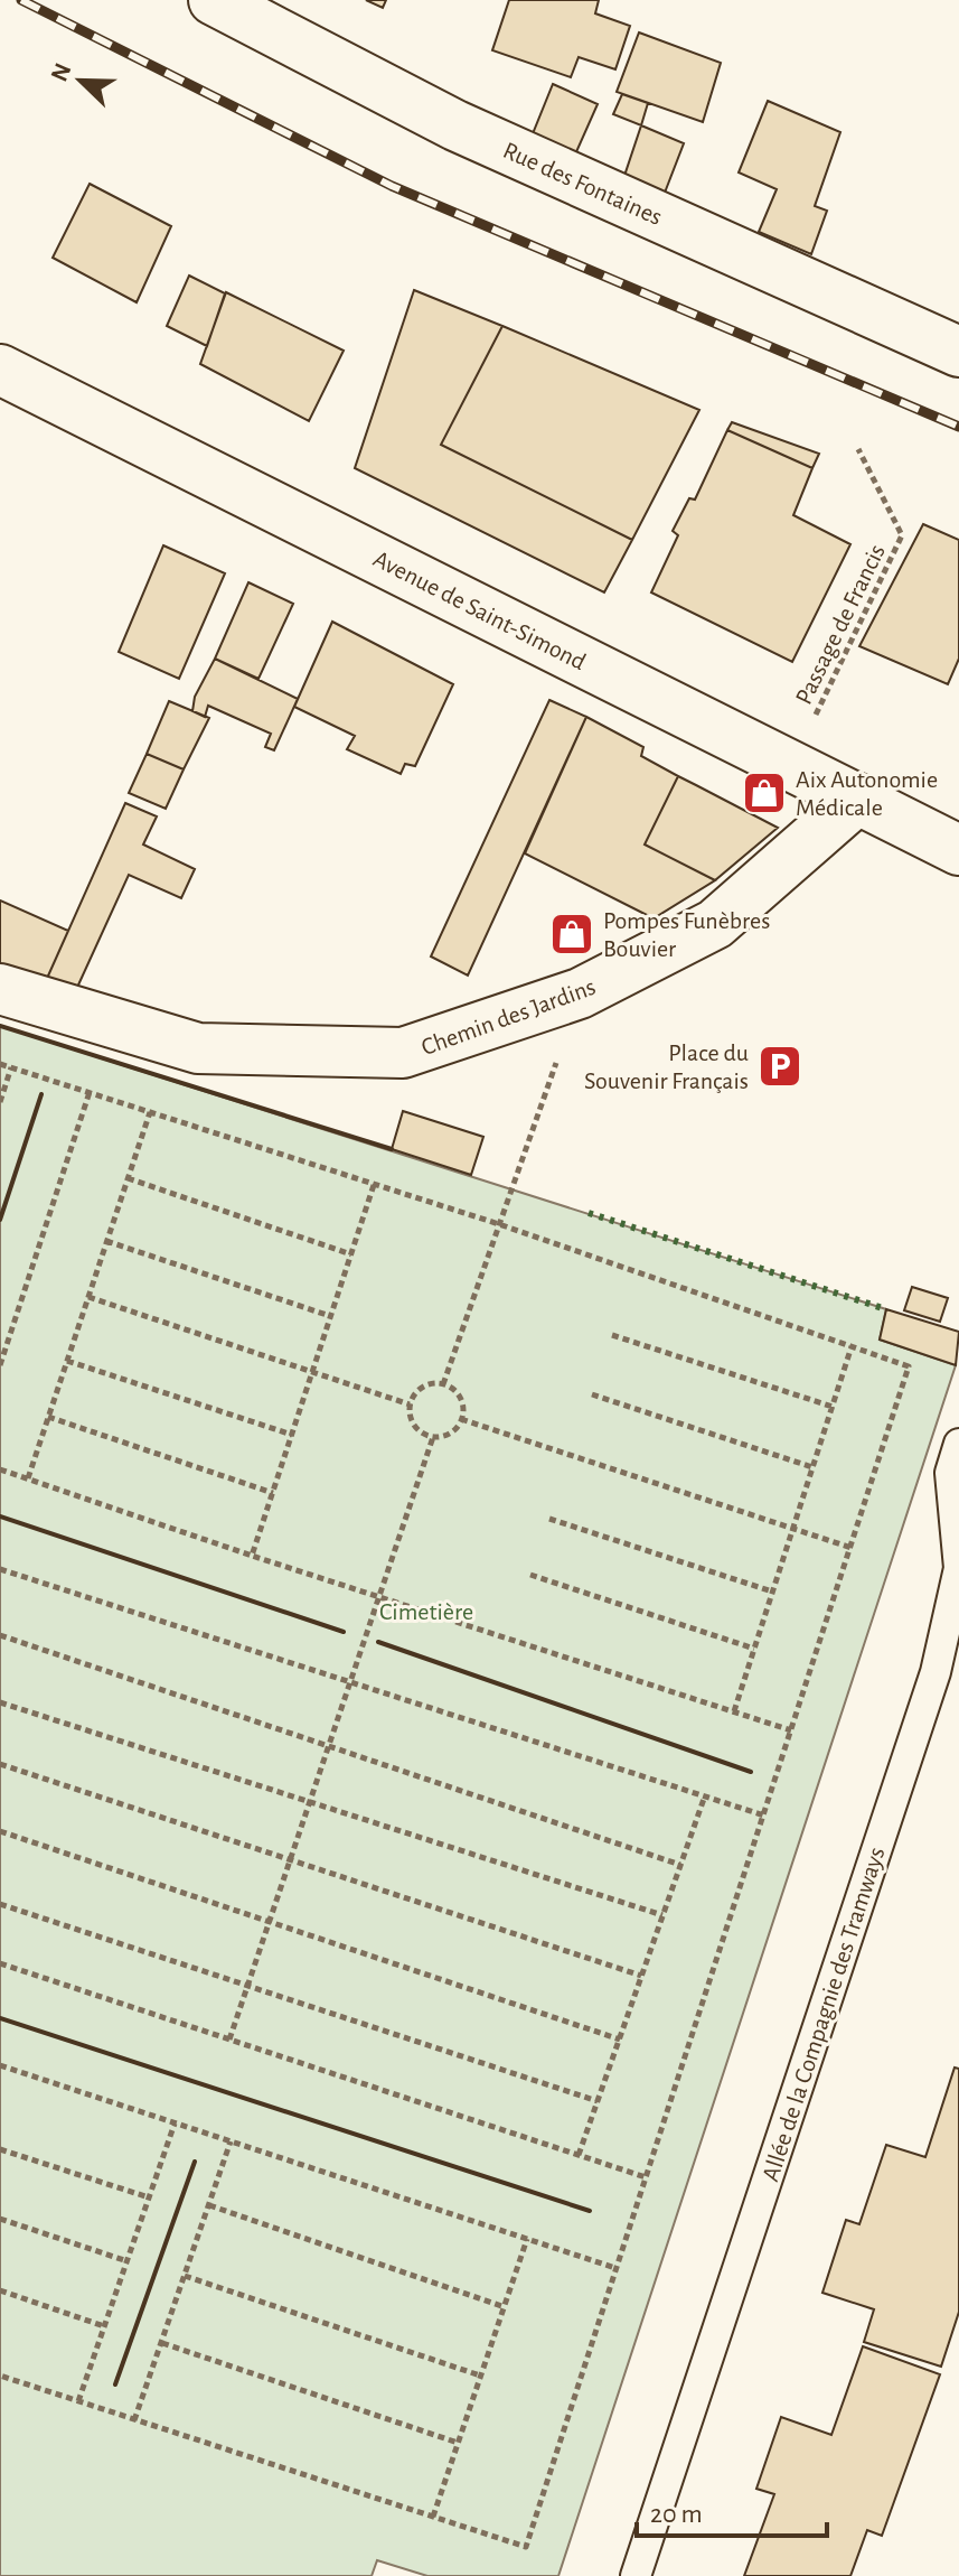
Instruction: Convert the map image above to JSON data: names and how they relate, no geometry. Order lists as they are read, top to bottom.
{
  "streets": {
    "street": ["Rue des Fontaines", "Avenue de Saint-Simond", "Chemin des Jardins"],
    "lane": ["Allée de la Compagnie des Tramways"],
    "path": ["Passage de Francis"]
  },
  "crossings": [
    ["Avenue de Saint-Simond", "Passage de Francis"],
    ["Avenue de Saint-Simond", "Chemin des Jardins"]
  ],
  "parks": ["Cimetière"],
  "places": {
    "shop": ["Aix Autonomie Médicale", "Pompes Funèbres Bouvier"],
    "parking": ["Place du Souvenir Français"]
  },
  "scale_bar": "20 m",
  "north": "top left"
}
